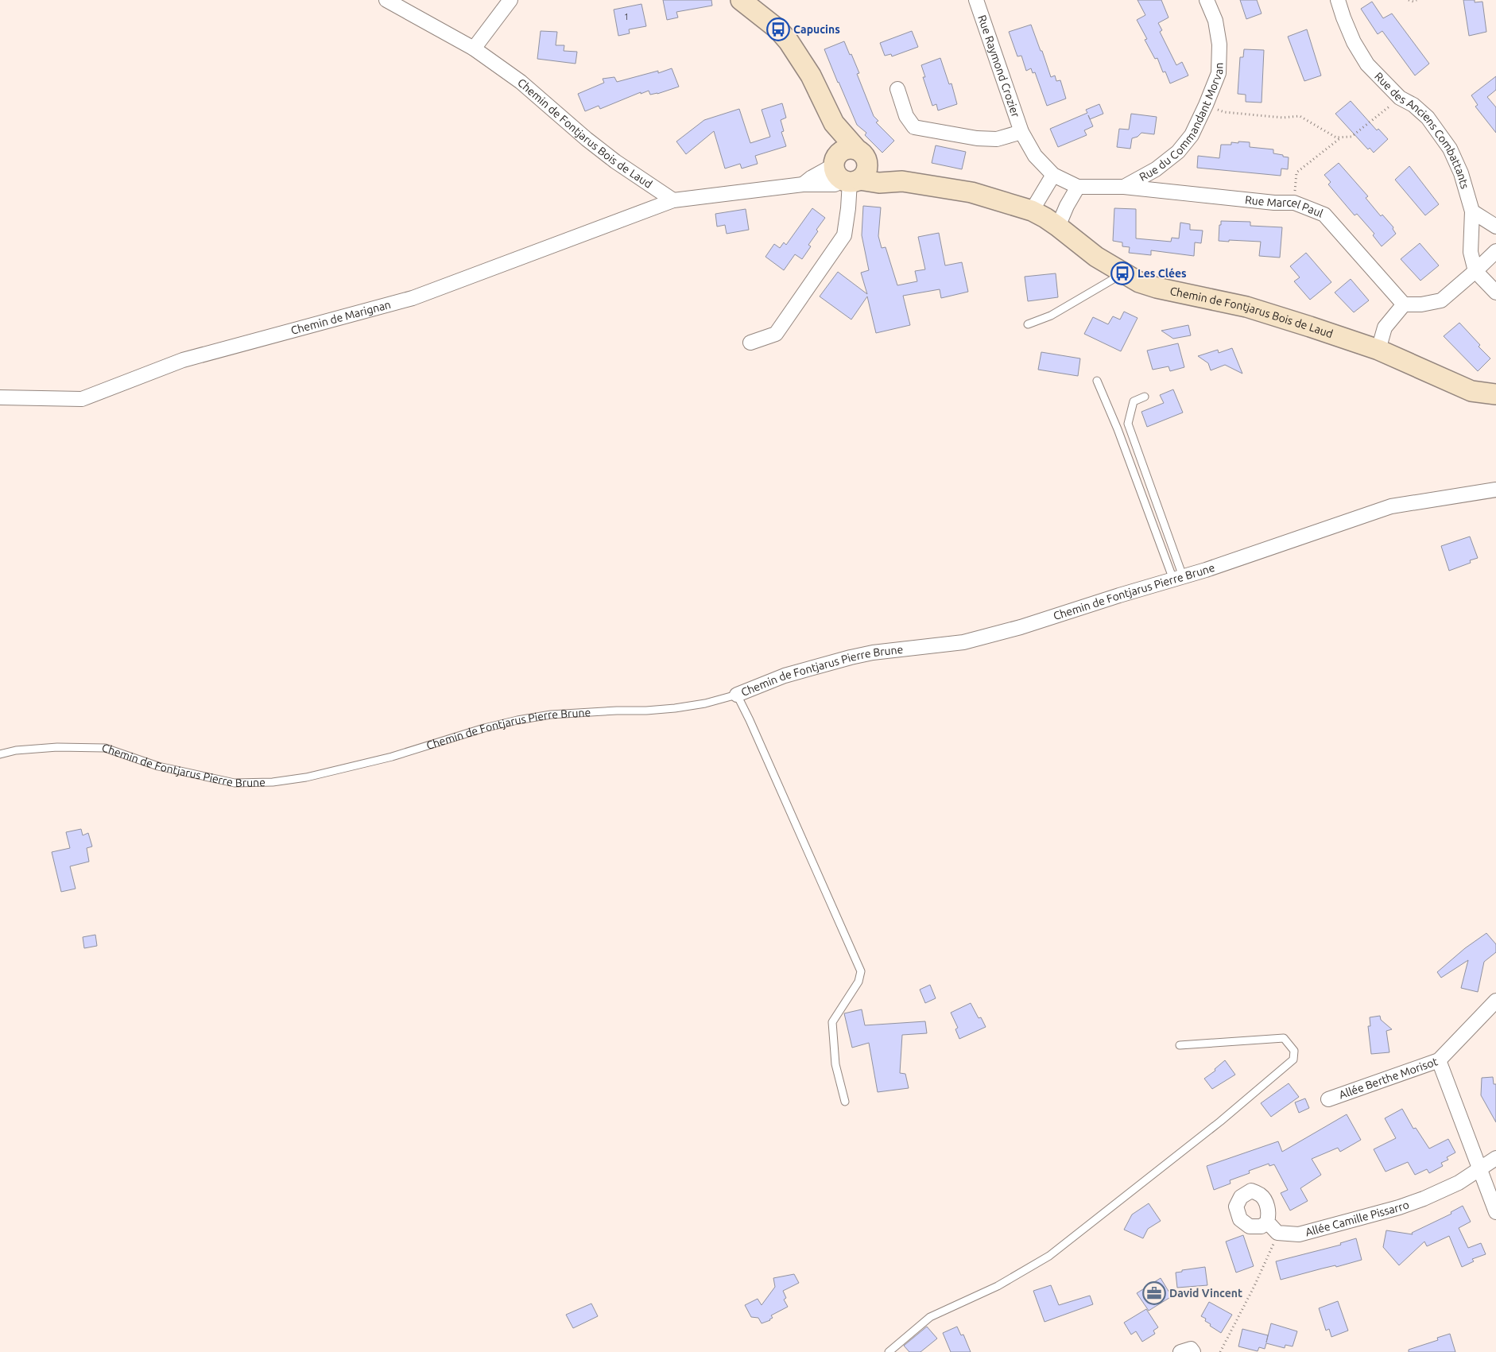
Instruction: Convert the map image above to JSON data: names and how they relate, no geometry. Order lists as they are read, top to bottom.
{
  "streets": {
    "street": [
      "Rue Raymond Crozier",
      "Rue du Commandant Morvan",
      "Rue des Anciens Combattants",
      "Chemin de Fontjarus Bois de Laud",
      "Rue Marcel Paul",
      "Chemin de Marignan",
      "Chemin de Fontjarus Pierre Brune",
      "Allée Berthe Morisot",
      "Allée Camille Pissarro"
    ]
  },
  "crossings": [
    ["Rue Raymond Crozier", "Rue du Commandant Morvan"],
    ["Rue du Commandant Morvan", "Rue Marcel Paul"],
    ["Chemin de Fontjarus Bois de Laud", "Chemin de Marignan"]
  ],
  "places": {
    "bus stop": ["Capucins", "Les Clées"],
    "office": ["David Vincent"]
  },
  "house_numbers": ["1"]
}
